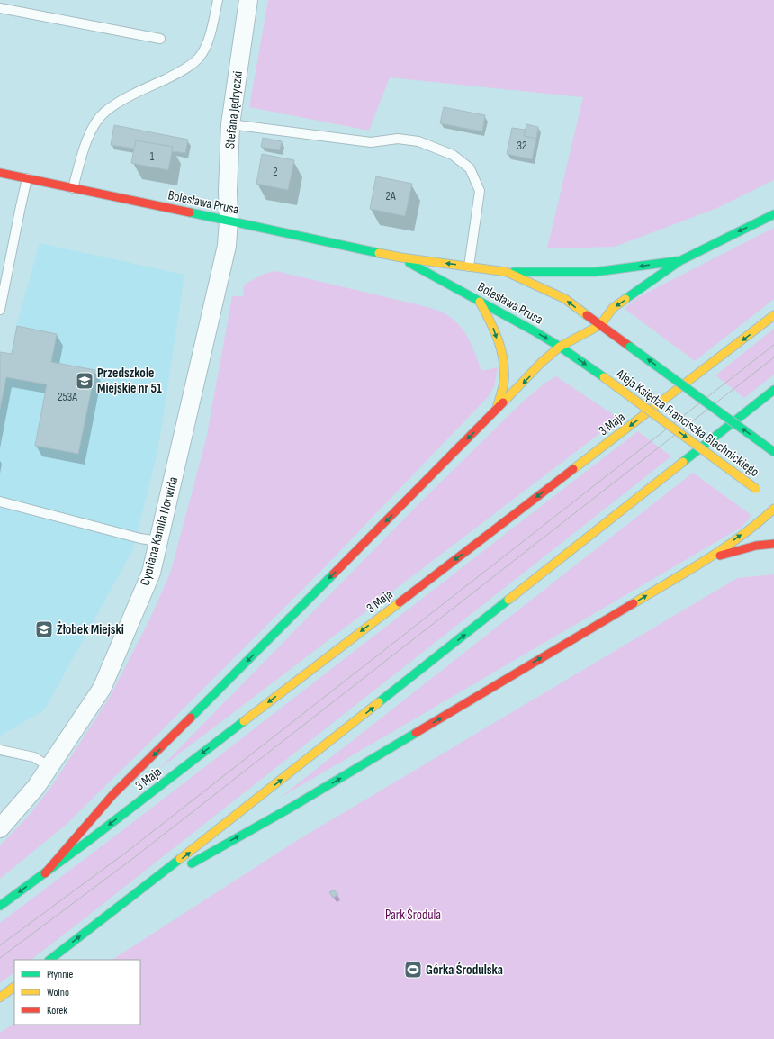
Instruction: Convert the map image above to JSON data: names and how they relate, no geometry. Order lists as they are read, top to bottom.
{
  "streets": {
    "main road": ["Bolesława Prusa", "Aleja Księdza Franciszka Blachnickiego", "3 Maja"],
    "street": ["Stefana Jędryczki", "Cypriana Kamila Norwida"]
  },
  "crossings": [
    ["Stefana Jędryczki", "Bolesława Prusa"],
    ["Stefana Jędryczki", "Cypriana Kamila Norwida"],
    ["Bolesława Prusa", "Aleja Księdza Franciszka Blachnickiego"],
    ["Bolesława Prusa", "Cypriana Kamila Norwida"]
  ],
  "parks": ["Park Środula"],
  "places": {
    "school or university": ["Przedszkole Miejskie nr 51", "Żłobek Miejski"],
    "sports": ["Górka Środulska"]
  },
  "house_numbers": [
    "32",
    "1",
    "2",
    "2A",
    "253A"
  ],
  "legend": ["Płynnie", "Wolno", "Korek"]
}
